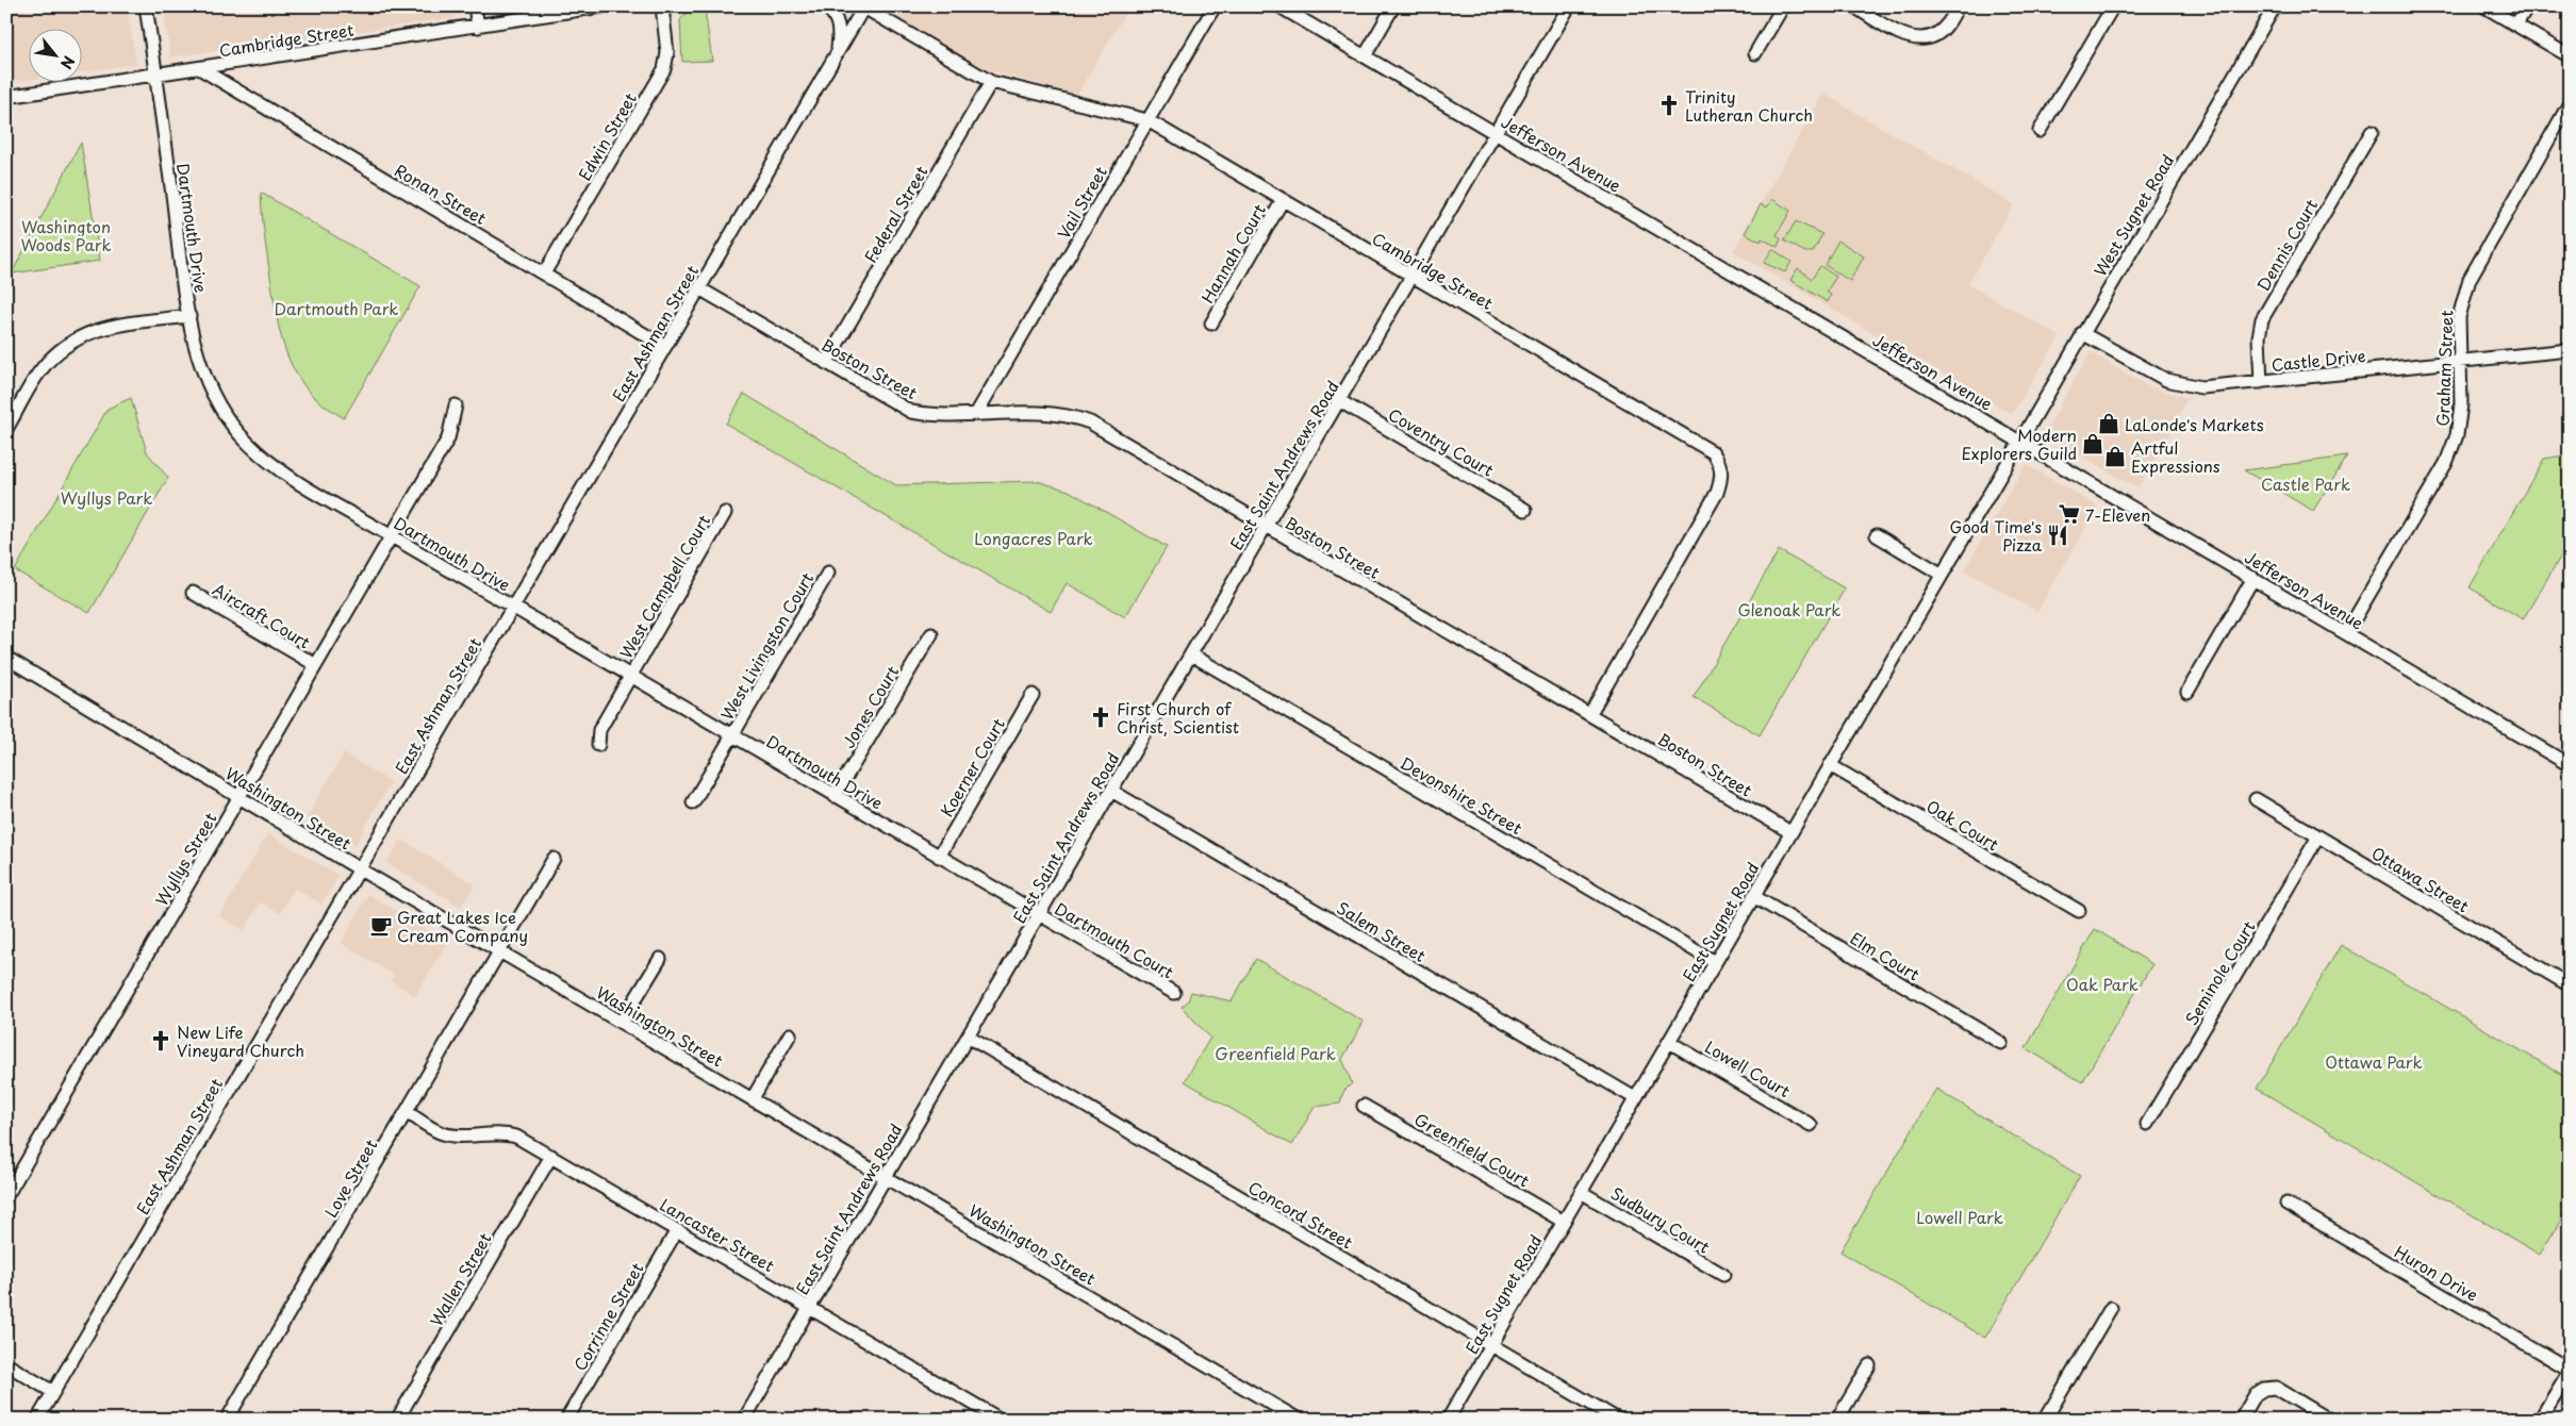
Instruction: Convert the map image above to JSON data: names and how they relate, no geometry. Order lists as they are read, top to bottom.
{
  "streets": {
    "street": [
      "Cambridge Street",
      "Edwin Street",
      "Jefferson Avenue",
      "Ronan Street",
      "Vail Street",
      "Federal Street",
      "West Sugnet Road",
      "Dartmouth Drive",
      "Dennis Court",
      "Hannah Court",
      "East Ashman Street",
      "Castle Drive",
      "Boston Street",
      "Graham Street",
      "Coventry Court",
      "East Saint Andrews Road",
      "West Campbell Court",
      "Aircraft Court",
      "West Livingston Court",
      "Jones Court",
      "Koerner Court",
      "Devonshire Street",
      "Washington Street",
      "Oak Court",
      "Wyllys Street",
      "Ottawa Street",
      "East Sugnet Road",
      "Salem Street",
      "Dartmouth Court",
      "Elm Court",
      "Seminole Court",
      "Lowell Court",
      "Greenfield Court",
      "Love Street",
      "Concord Street",
      "Sudbury Court",
      "Lancaster Street",
      "Huron Drive",
      "Wallen Street",
      "Corrinne Street"
    ]
  },
  "crossings": [
    ["Cambridge Street", "Ronan Street"],
    ["Cambridge Street", "Vail Street"],
    ["Cambridge Street", "Federal Street"],
    ["Cambridge Street", "Dartmouth Drive"],
    ["Cambridge Street", "Hannah Court"],
    ["Cambridge Street", "East Ashman Street"],
    ["Cambridge Street", "Boston Street"],
    ["Cambridge Street", "East Saint Andrews Road"],
    ["Edwin Street", "Ronan Street"],
    ["Jefferson Avenue", "West Sugnet Road"],
    ["Jefferson Avenue", "Graham Street"],
    ["Jefferson Avenue", "East Saint Andrews Road"],
    ["Jefferson Avenue", "East Sugnet Road"],
    ["Ronan Street", "East Ashman Street"],
    ["Vail Street", "Boston Street"],
    ["Federal Street", "Boston Street"],
    ["West Sugnet Road", "Castle Drive"],
    ["West Sugnet Road", "East Sugnet Road"],
    ["Dartmouth Drive", "East Ashman Street"],
    ["Dartmouth Drive", "East Saint Andrews Road"],
    ["Dartmouth Drive", "West Campbell Court"],
    ["Dartmouth Drive", "West Livingston Court"],
    ["Dartmouth Drive", "Jones Court"],
    ["Dartmouth Drive", "Koerner Court"],
    ["Dartmouth Drive", "Wyllys Street"],
    ["Dartmouth Drive", "Dartmouth Court"],
    ["Dennis Court", "Castle Drive"],
    ["East Ashman Street", "Boston Street"],
    ["East Ashman Street", "Washington Street"],
    ["Castle Drive", "Graham Street"],
    ["Boston Street", "East Saint Andrews Road"],
    ["Boston Street", "East Sugnet Road"],
    ["Coventry Court", "East Saint Andrews Road"],
    ["East Saint Andrews Road", "Devonshire Street"],
    ["East Saint Andrews Road", "Washington Street"],
    ["East Saint Andrews Road", "Salem Street"],
    ["East Saint Andrews Road", "Dartmouth Court"],
    ["East Saint Andrews Road", "Concord Street"],
    ["East Saint Andrews Road", "Lancaster Street"],
    ["Aircraft Court", "Wyllys Street"],
    ["Devonshire Street", "East Sugnet Road"],
    ["Washington Street", "Wyllys Street"],
    ["Washington Street", "Love Street"],
    ["Oak Court", "East Sugnet Road"],
    ["Ottawa Street", "Seminole Court"],
    ["East Sugnet Road", "Salem Street"],
    ["East Sugnet Road", "Elm Court"],
    ["East Sugnet Road", "Lowell Court"],
    ["East Sugnet Road", "Greenfield Court"],
    ["East Sugnet Road", "Concord Street"],
    ["East Sugnet Road", "Sudbury Court"],
    ["Love Street", "Lancaster Street"],
    ["Lancaster Street", "Wallen Street"],
    ["Lancaster Street", "Corrinne Street"]
  ],
  "parks": [
    "Washington Woods Park",
    "Dartmouth Park",
    "Castle Park",
    "Wyllys Park",
    "Longacres Park",
    "Glenoak Park",
    "Oak Park",
    "Greenfield Park",
    "Ottawa Park",
    "Lowell Park"
  ],
  "places": {
    "church": ["Trinity Lutheran Church", "First Church of Christ, Scientist", "New Life Vineyard Church"],
    "shop": ["LaLonde's Markets", "Modern Explorers Guild", "Artful Expressions"],
    "supermarket": ["7-Eleven"],
    "restaurant": ["Good Time's Pizza"],
    "cafe": ["Great Lakes Ice Cream Company"]
  },
  "north": "bottom right"
}
